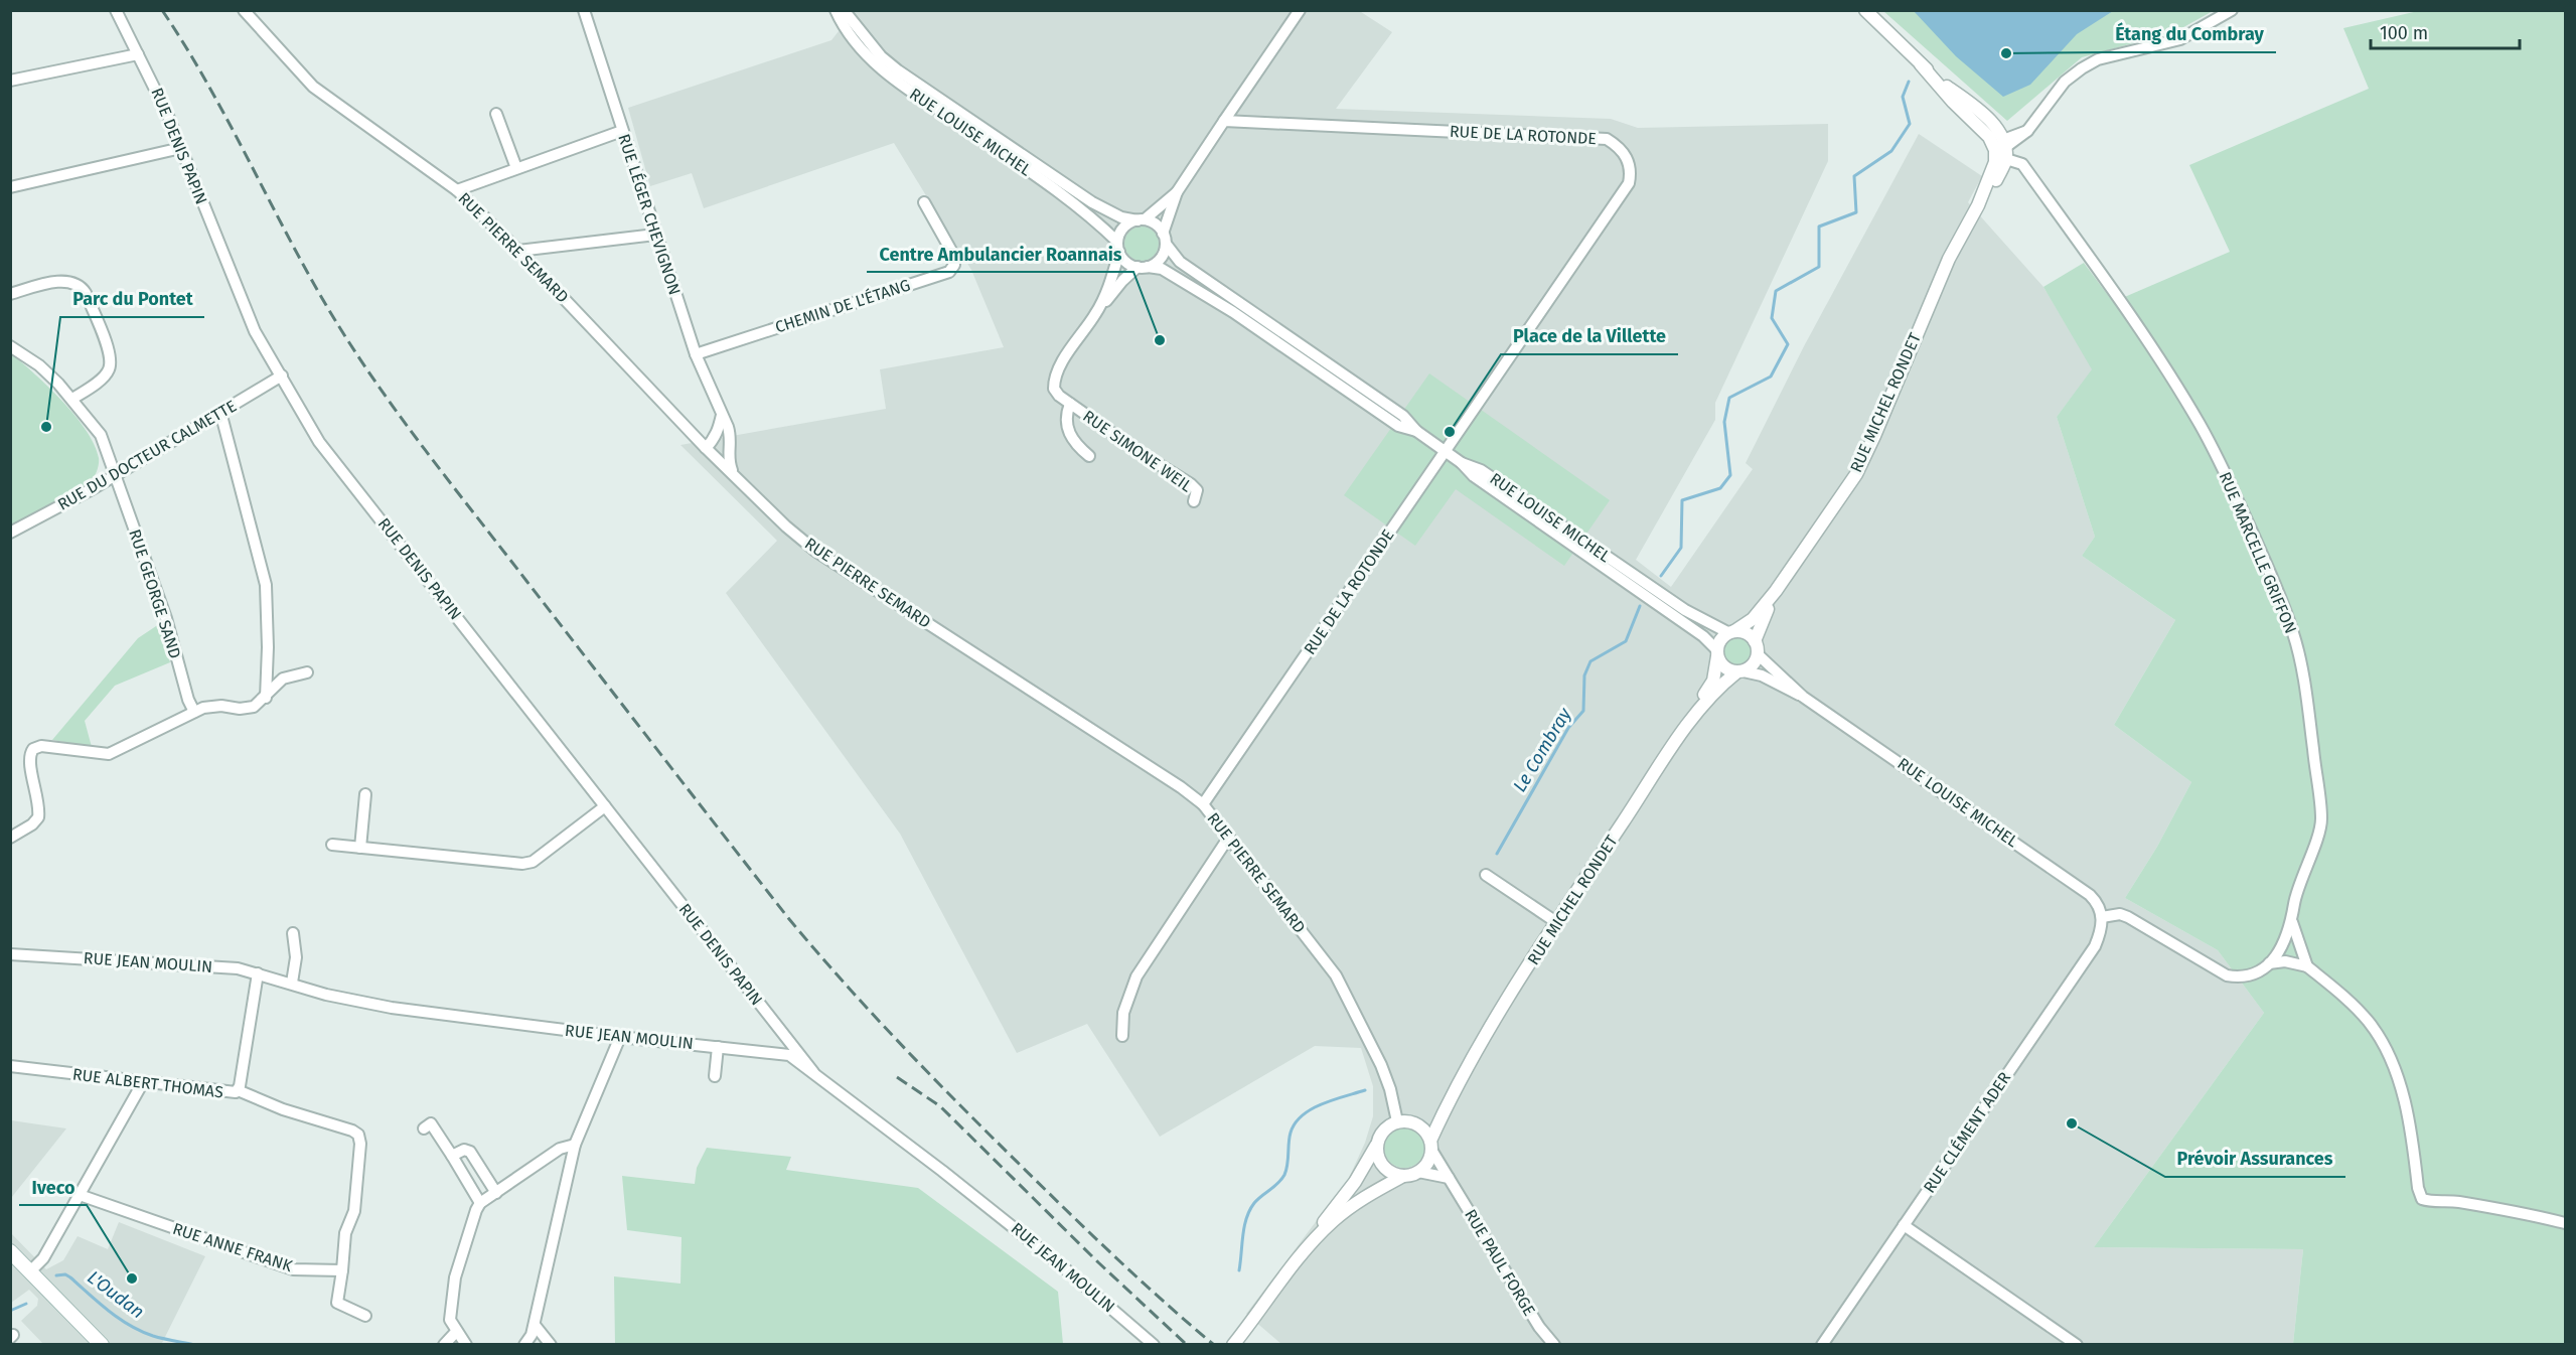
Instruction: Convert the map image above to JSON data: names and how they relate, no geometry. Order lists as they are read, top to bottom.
{
  "streets": {
    "street": [
      "RUE LOUISE MICHEL",
      "RUE DE LA ROTONDE",
      "RUE DENIS PAPIN",
      "RUE LÉGER CHEVIGNON",
      "RUE PIERRE SEMARD",
      "CHEMIN DE L'ÉTANG",
      "RUE MICHEL RONDET",
      "RUE SIMONE WEIL",
      "RUE DU DOCTEUR CALMETTE",
      "RUE MARCELLE GRIFFON",
      "RUE GEORGE SAND",
      "RUE JEAN MOULIN",
      "RUE ALBERT THOMAS",
      "RUE CLÉMENT ADER",
      "RUE ANNE FRANK",
      "RUE PAUL FORGE"
    ]
  },
  "crossings": [
    ["RUE LOUISE MICHEL", "RUE DE LA ROTONDE"],
    ["RUE LOUISE MICHEL", "RUE MICHEL RONDET"],
    ["RUE LOUISE MICHEL", "RUE SIMONE WEIL"],
    ["RUE LOUISE MICHEL", "RUE MARCELLE GRIFFON"],
    ["RUE LOUISE MICHEL", "RUE CLÉMENT ADER"],
    ["RUE DE LA ROTONDE", "RUE PIERRE SEMARD"],
    ["RUE DENIS PAPIN", "RUE DU DOCTEUR CALMETTE"],
    ["RUE DENIS PAPIN", "RUE JEAN MOULIN"],
    ["RUE LÉGER CHEVIGNON", "RUE PIERRE SEMARD"],
    ["RUE LÉGER CHEVIGNON", "CHEMIN DE L'ÉTANG"],
    ["RUE PIERRE SEMARD", "RUE MICHEL RONDET"],
    ["RUE PIERRE SEMARD", "RUE PAUL FORGE"],
    ["RUE MICHEL RONDET", "RUE MARCELLE GRIFFON"],
    ["RUE MICHEL RONDET", "RUE PAUL FORGE"],
    ["RUE DU DOCTEUR CALMETTE", "RUE GEORGE SAND"],
    ["RUE MARCELLE GRIFFON", "RUE CLÉMENT ADER"],
    ["RUE JEAN MOULIN", "RUE ALBERT THOMAS"]
  ],
  "water": ["Le Combray", "L'Oudan"],
  "places": [
    "Étang du Combray",
    "Centre Ambulancier Roannais",
    "Parc du Pontet",
    "Place de la Villette",
    "Prévoir Assurances",
    "Iveco"
  ],
  "scale_bar": "100 m"
}
